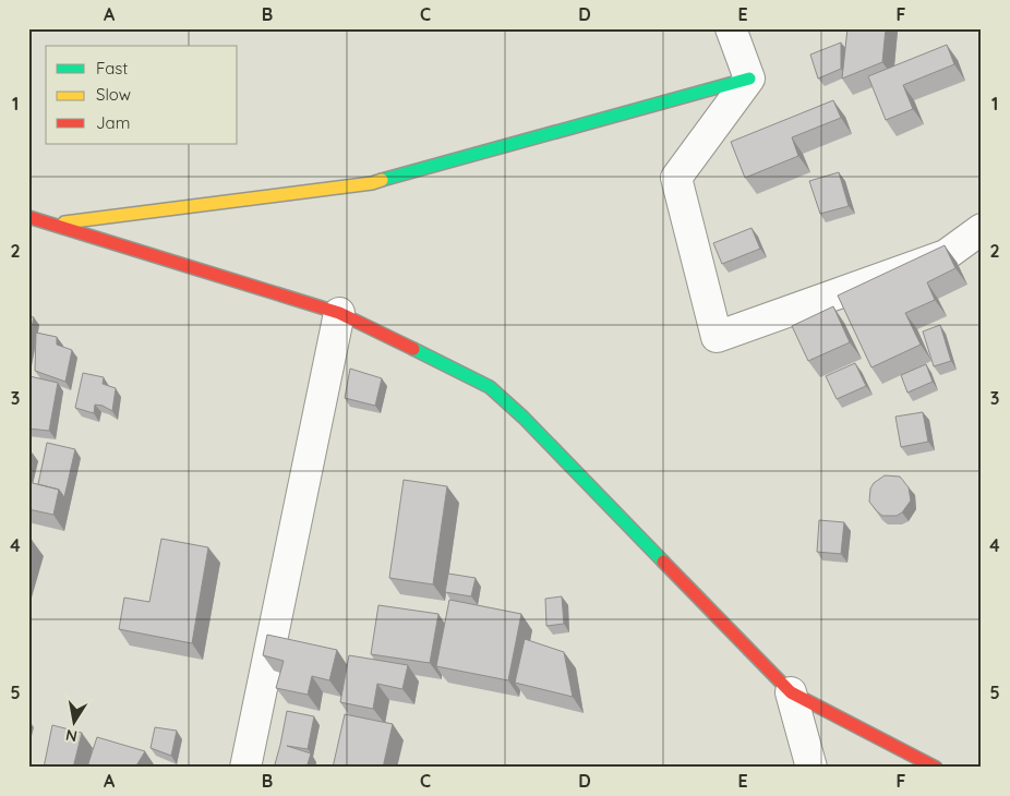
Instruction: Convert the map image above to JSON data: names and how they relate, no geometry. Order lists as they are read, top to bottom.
{
  "legend": ["Fast", "Slow", "Jam"],
  "north": "bottom",
  "grid": {
    "columns": [
      "A",
      "B",
      "C",
      "D",
      "E",
      "F"
    ],
    "rows": [
      "1",
      "2",
      "3",
      "4",
      "5"
    ]
  }
}
